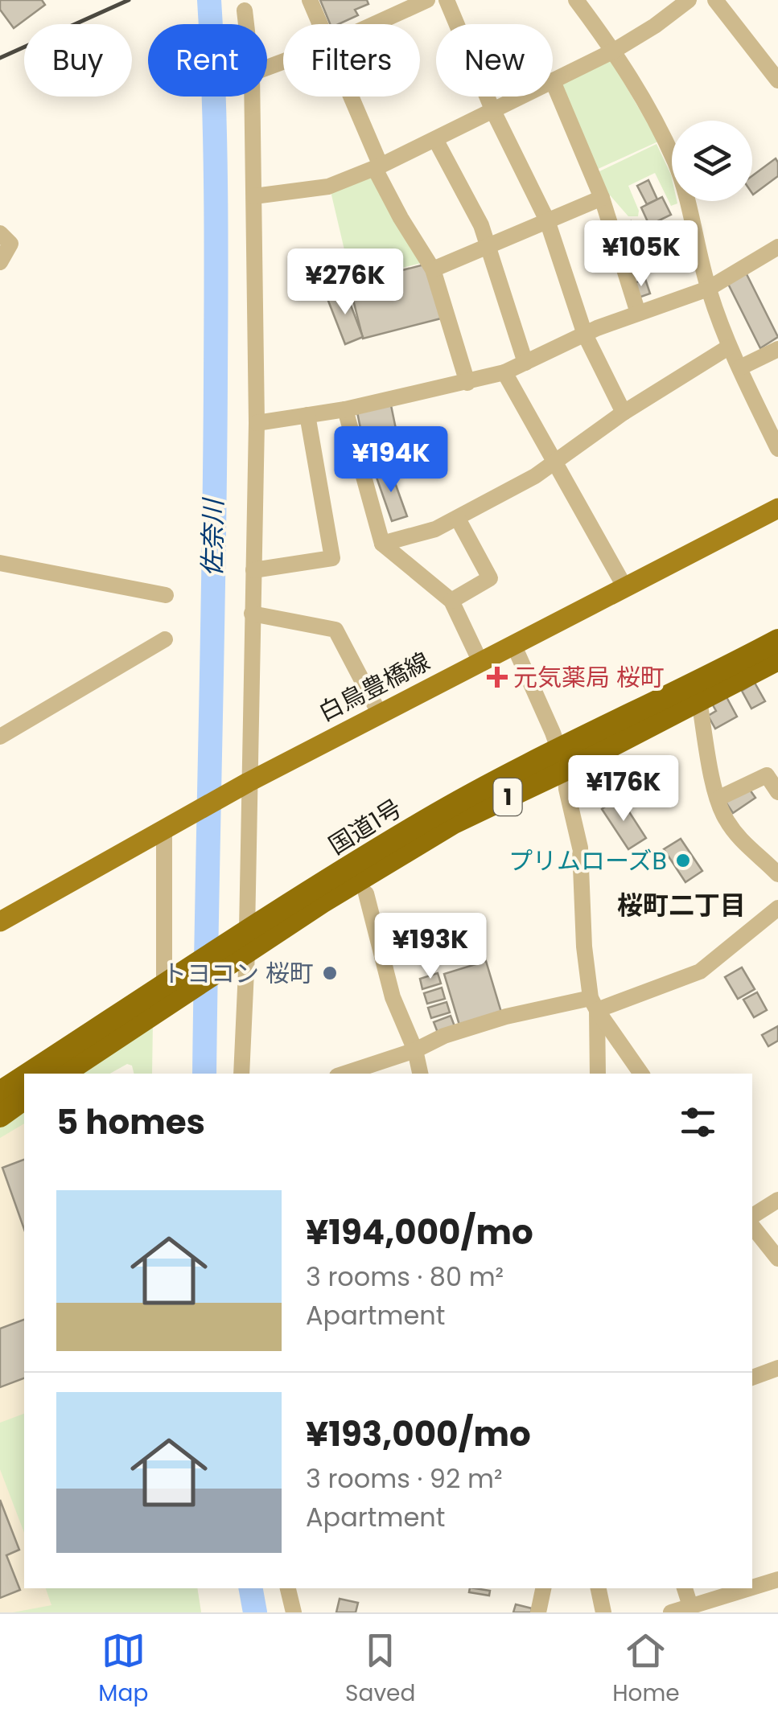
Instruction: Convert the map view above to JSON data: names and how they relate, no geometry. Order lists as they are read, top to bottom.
{
  "streets": {
    "highway": ["1", "国道1号"],
    "main road": ["白鳥豊橋線"]
  },
  "districts": ["桜町二丁目"],
  "water": ["佐奈川"],
  "places": {
    "health": ["元気薬局 桜町"],
    "other": ["プリムローズB", "トヨコン 桜町"]
  },
  "page": {
    "chip": [
      "Buy",
      "Rent",
      "Filters",
      "New"
    ],
    "price": [
      "¥105K",
      "¥276K",
      "¥194K",
      "¥176K",
      "¥193K"
    ],
    "heading": "5 homes",
    "list": [
      {
        "name": "¥194,000/mo",
        "note": "3 rooms · 80 m² · Apartment"
      },
      {
        "name": "¥193,000/mo",
        "note": "3 rooms · 92 m² · Apartment"
      }
    ],
    "tabs": ["Map", "Saved", "Home"]
  }
}
